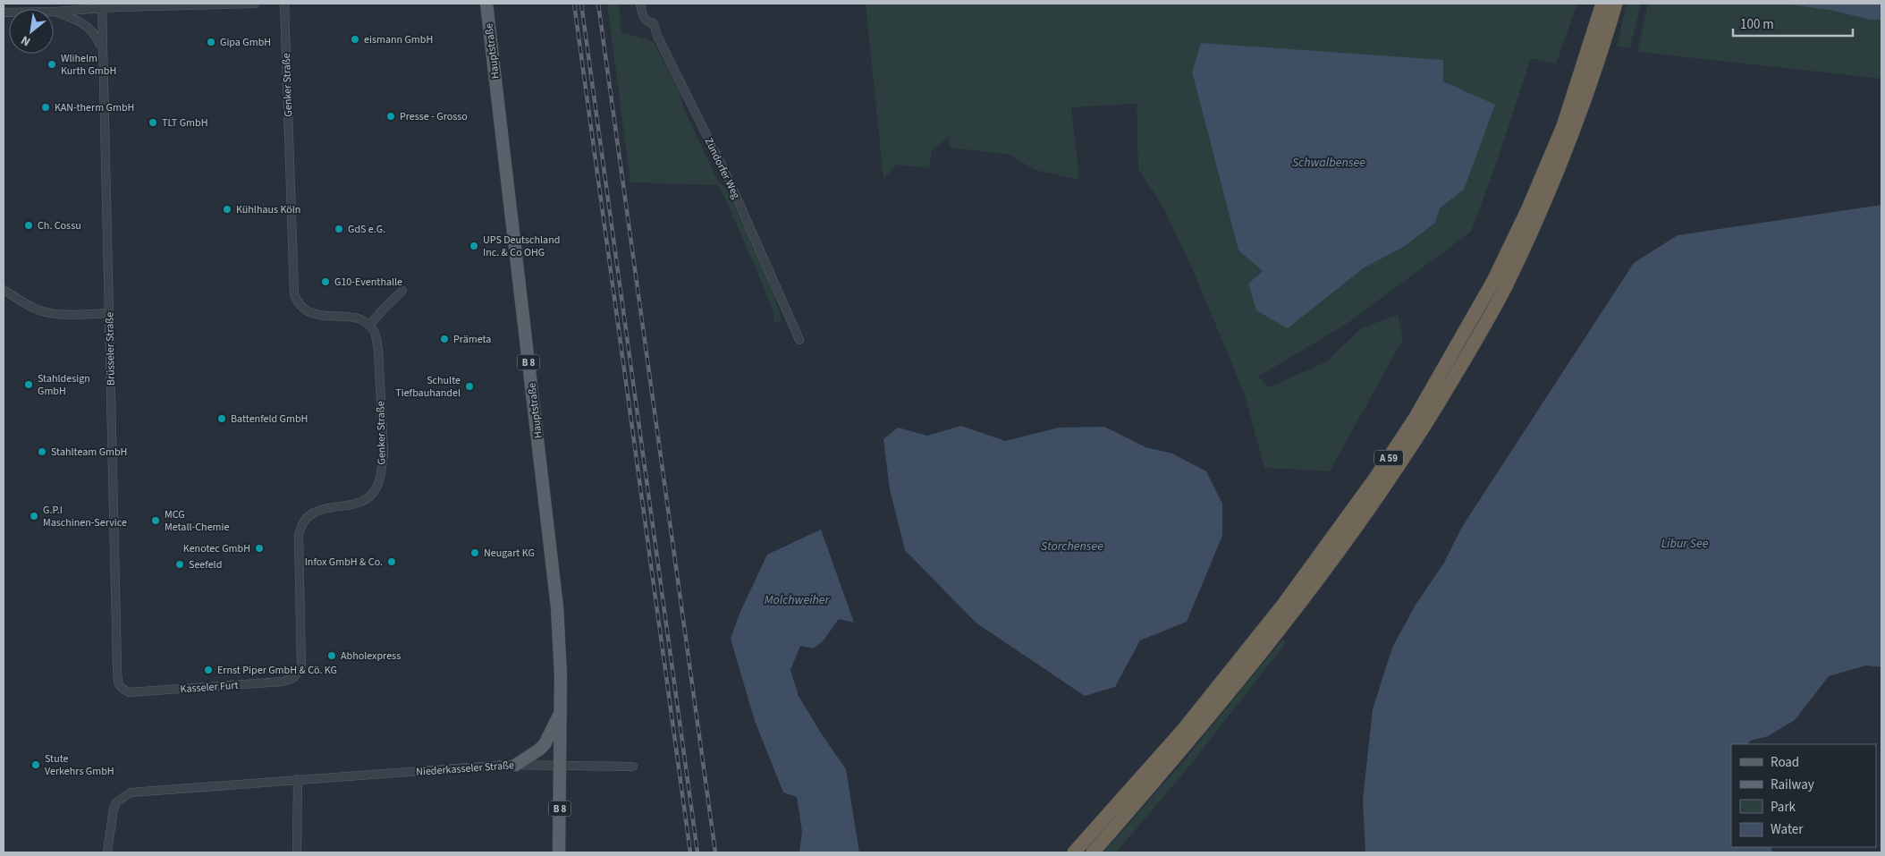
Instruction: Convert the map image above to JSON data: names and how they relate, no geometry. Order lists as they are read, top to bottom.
{
  "streets": {
    "highway": ["A 59"],
    "main road": ["Hauptstraße", "B 8"],
    "street": [
      "Genker Straße",
      "Zündorfer Weg",
      "Brüsseler Straße",
      "Kasseler Furt",
      "Niederkasseler Straße"
    ]
  },
  "crossings": [
    ["Hauptstraße", "B 8"],
    ["Hauptstraße", "Niederkasseler Straße"],
    ["Genker Straße", "Kasseler Furt"],
    ["Brüsseler Straße", "Kasseler Furt"],
    ["B 8", "Niederkasseler Straße"]
  ],
  "water": [
    "Schwalbensee",
    "Libur See",
    "Storchensee",
    "Molchweiher"
  ],
  "places": [
    "eismann GmbH",
    "Gipa GmbH",
    "Wlihelm Kurth GmbH",
    "KAN-therm GmbH",
    "Presse - Grosso",
    "TLT GmbH",
    "Kühlhaus Köln",
    "Ch. Cossu",
    "GdS e.G.",
    "UPS Deutschland Inc. & Co OHG",
    "G10-Eventhalle",
    "Prämeta",
    "Stahldesign GmbH",
    "Schulte Tiefbauhandel",
    "Battenfeld GmbH",
    "Stahlteam GmbH",
    "G.P.I Maschinen-Service",
    "MCG Metall-Chemie",
    "Kenotec GmbH",
    "Neugart KG",
    "Infox GmbH & Co.",
    "Seefeld",
    "Abholexpress",
    "Ernst Piper GmbH & Cö. KG",
    "Stute Verkehrs GmbH"
  ],
  "legend": [
    "Road",
    "Railway",
    "Park",
    "Water"
  ],
  "scale_bar": "100 m",
  "north": "bottom left"
}
